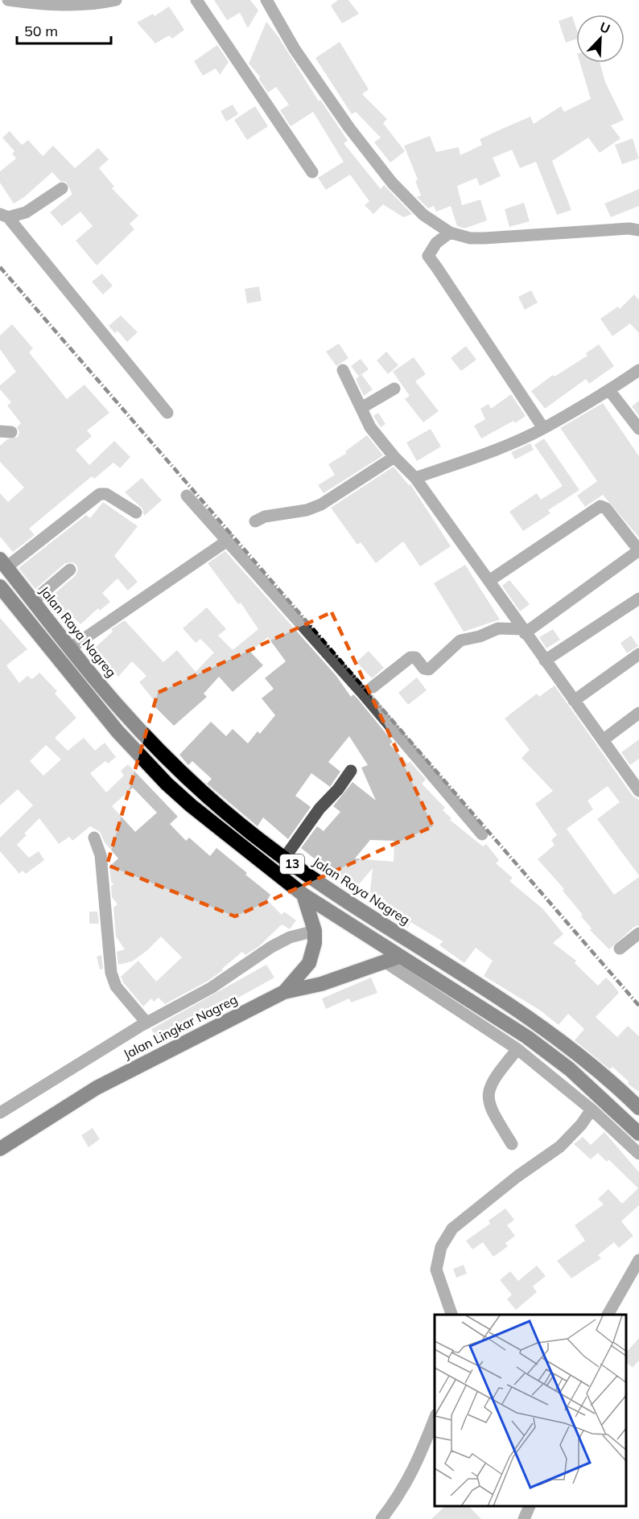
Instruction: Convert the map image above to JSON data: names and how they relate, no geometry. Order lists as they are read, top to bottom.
{
  "streets": {
    "highway": ["Jalan Raya Nagreg", "13", "Jalan Lingkar Nagreg"]
  },
  "crossings": [
    ["13", "Jalan Lingkar Nagreg"]
  ],
  "scale_bar": "50 m",
  "north": "top right"
}
